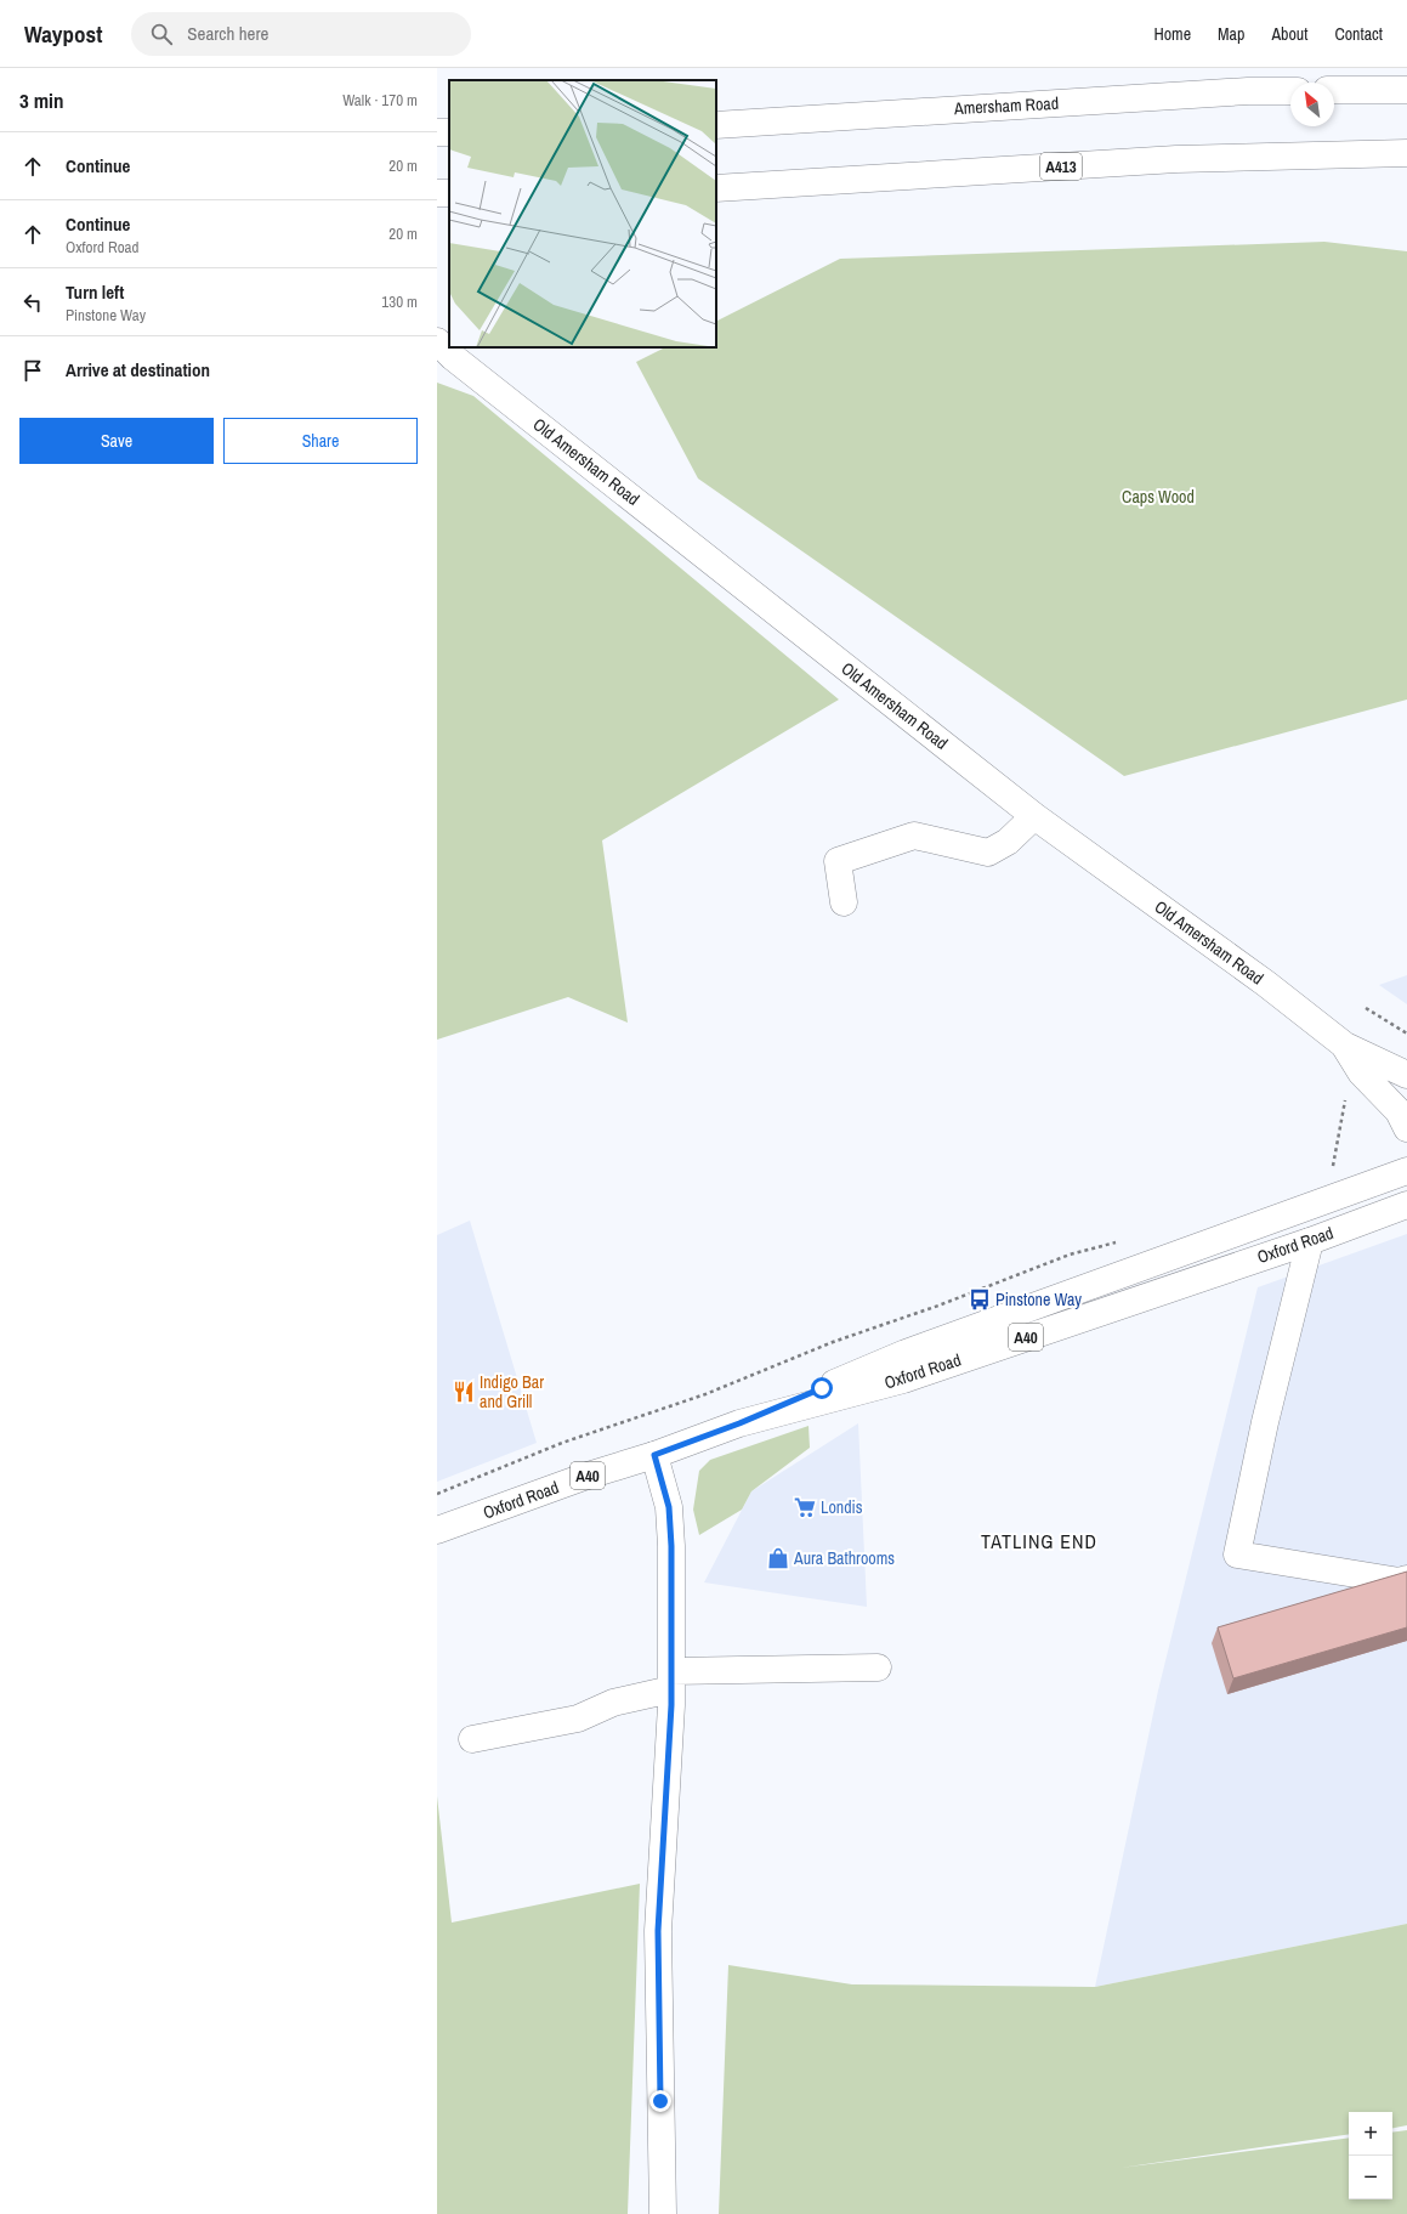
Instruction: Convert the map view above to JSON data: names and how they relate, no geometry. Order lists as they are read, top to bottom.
{
  "streets": {
    "main road": [
      "Amersham Road",
      "A413",
      "Old Amersham Road",
      "Oxford Road",
      "A40"
    ]
  },
  "crossings": [
    ["Oxford Road", "A40"]
  ],
  "districts": ["TATLING END"],
  "parks": ["Caps Wood"],
  "places": {
    "bus stop": ["Pinstone Way"],
    "restaurant": ["Indigo Bar and Grill"],
    "supermarket": ["Londis"],
    "shop": ["Aura Bathrooms"]
  },
  "north": "top left",
  "page": {
    "header": "Waypost",
    "search": "Search here",
    "nav": [
      "Home",
      "Map",
      "About",
      "Contact"
    ],
    "heading": ["3 min", "Walk · 170 m"],
    "list": [
      ["Continue", "20 m"],
      ["Continue", "Oxford Road", "20 m"],
      ["Turn left", "Pinstone Way", "130 m"],
      "Arrive at destination"
    ],
    "buttons": ["Save", "Share"],
    "map_buttons": ["+", "−"]
  }
}
